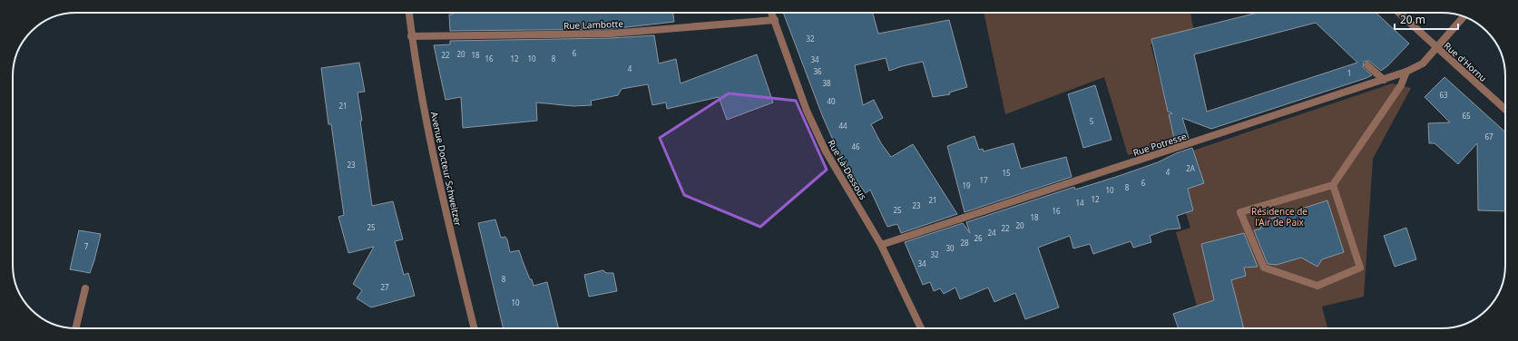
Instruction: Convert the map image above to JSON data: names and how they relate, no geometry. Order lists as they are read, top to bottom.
{
  "streets": {
    "street": [
      "Rue Lambotte",
      "Rue d'Hornu",
      "Rue Potresse",
      "Avenue Docteur Schweitzer",
      "Rue Là-Dessous"
    ]
  },
  "crossings": [
    ["Rue Lambotte", "Avenue Docteur Schweitzer"],
    ["Rue Lambotte", "Rue Là-Dessous"],
    ["Rue d'Hornu", "Rue Potresse"],
    ["Rue Potresse", "Rue Là-Dessous"]
  ],
  "parks": ["Résidence de l'Air de Paix"],
  "house_numbers": [
    "32",
    "6",
    "20",
    "22",
    "18",
    "16",
    "12",
    "10",
    "8",
    "34",
    "4",
    "36",
    "1",
    "38",
    "63",
    "40",
    "21",
    "65",
    "5",
    "44",
    "67",
    "46",
    "23",
    "2A",
    "4",
    "15",
    "17",
    "6",
    "19",
    "8",
    "10",
    "12",
    "21",
    "14",
    "23",
    "25",
    "16",
    "18",
    "20",
    "25",
    "22",
    "24",
    "26",
    "28",
    "7",
    "30",
    "32",
    "34",
    "8",
    "27",
    "10"
  ],
  "scale_bar": "20 m"
}
